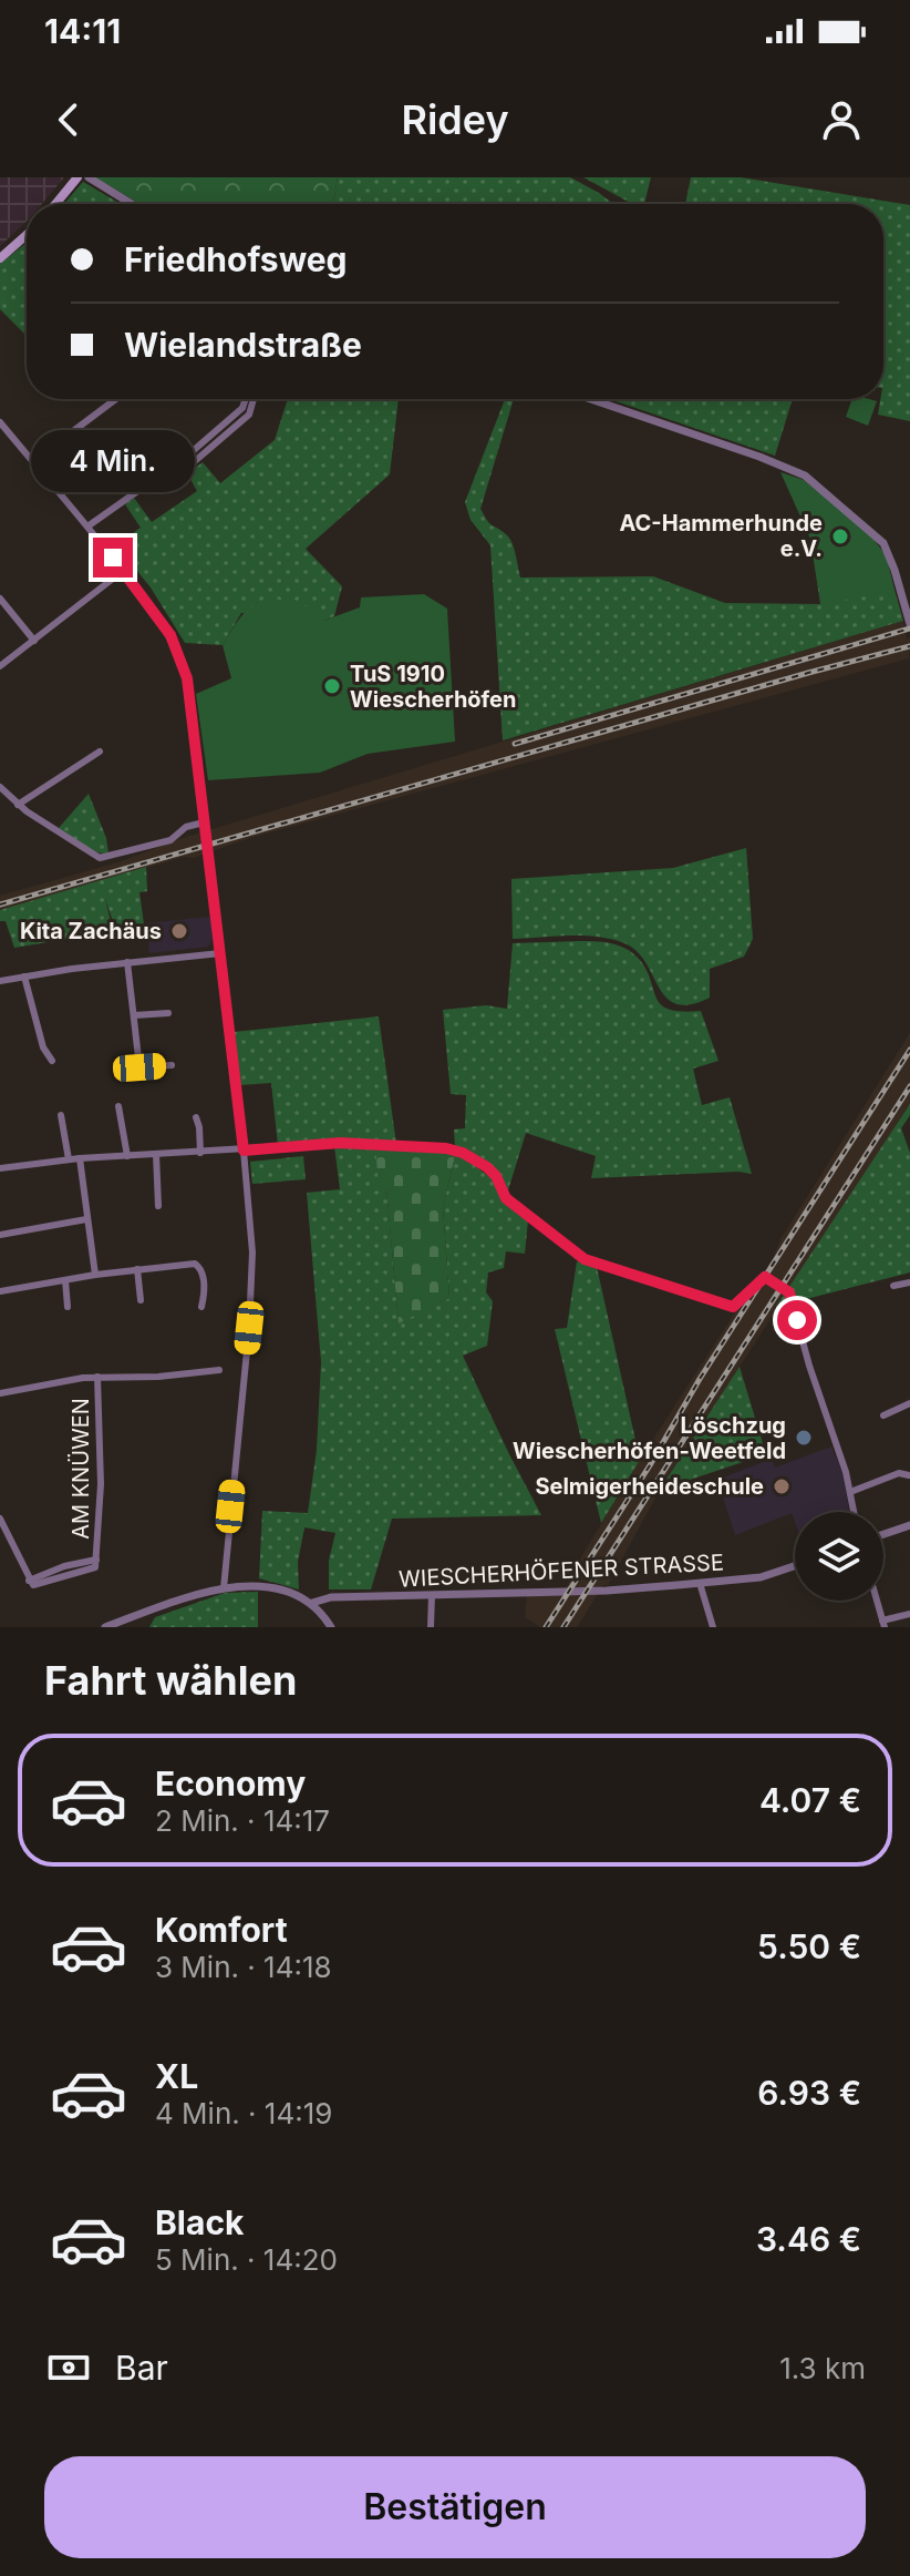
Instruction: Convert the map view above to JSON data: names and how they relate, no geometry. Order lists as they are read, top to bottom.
{
  "streets": {
    "street": ["AM KNÜWEN", "WIESCHERHÖFENER STRASSE"]
  },
  "places": [
    "AC-Hammerhunde e.V.",
    "TuS 1910 Wiescherhöfen",
    "Kita Zachäus",
    "Löschzug Wiescherhöfen-Weetfeld",
    "Selmigerheideschule"
  ],
  "page": {
    "status": "14:11",
    "header": "Ridey",
    "banner": ["Friedhofsweg", "Wielandstraße"],
    "bubble": "4 Min.",
    "heading": "Fahrt wählen",
    "list": [
      {
        "name": "Economy",
        "note": "2 Min. · 14:17",
        "value": "4.07 €"
      },
      {
        "name": "Komfort",
        "note": "3 Min. · 14:18",
        "value": "5.50 €"
      },
      {
        "name": "XL",
        "note": "4 Min. · 14:19",
        "value": "6.93 €"
      },
      {
        "name": "Black",
        "note": "5 Min. · 14:20",
        "value": "3.46 €"
      }
    ],
    "pay": ["Bar", "1.3 km"],
    "buttons": "Bestätigen"
  }
}
